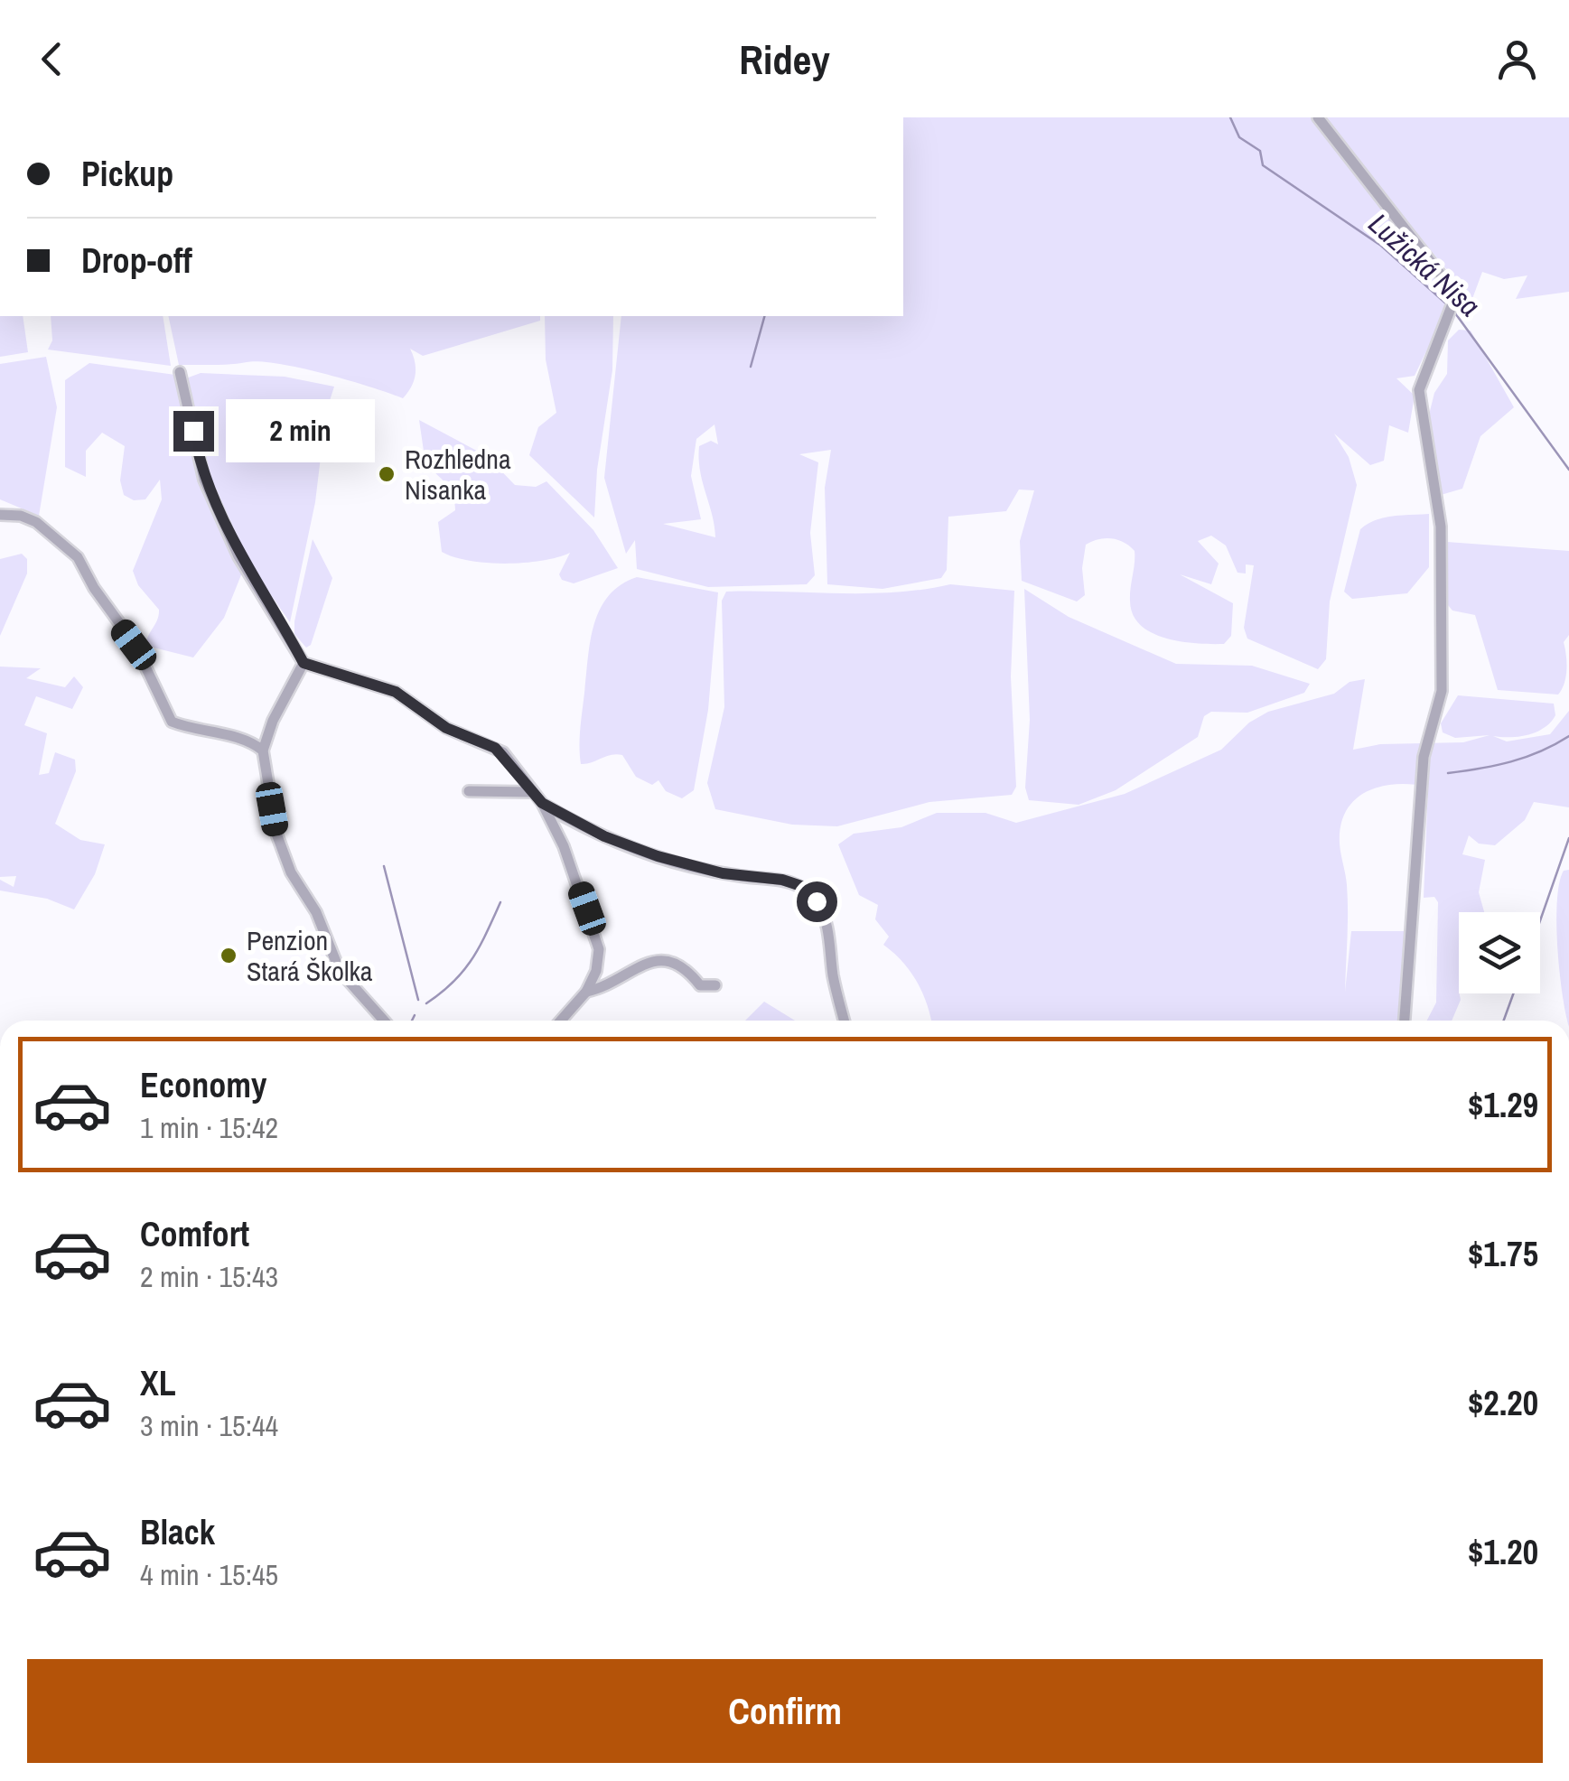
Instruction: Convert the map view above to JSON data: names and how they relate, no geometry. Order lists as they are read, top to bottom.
{
  "water": ["Lužická Nisa"],
  "places": ["Rozhledna Nisanka", "Penzion Stará Školka"],
  "page": {
    "header": "Ridey",
    "banner": ["Pickup", "Drop-off"],
    "bubble": "2 min",
    "list": [
      {
        "name": "Economy",
        "note": "1 min · 15:42",
        "value": "$1.29"
      },
      {
        "name": "Comfort",
        "note": "2 min · 15:43",
        "value": "$1.75"
      },
      {
        "name": "XL",
        "note": "3 min · 15:44",
        "value": "$2.20"
      },
      {
        "name": "Black",
        "note": "4 min · 15:45",
        "value": "$1.20"
      }
    ],
    "buttons": "Confirm"
  }
}
